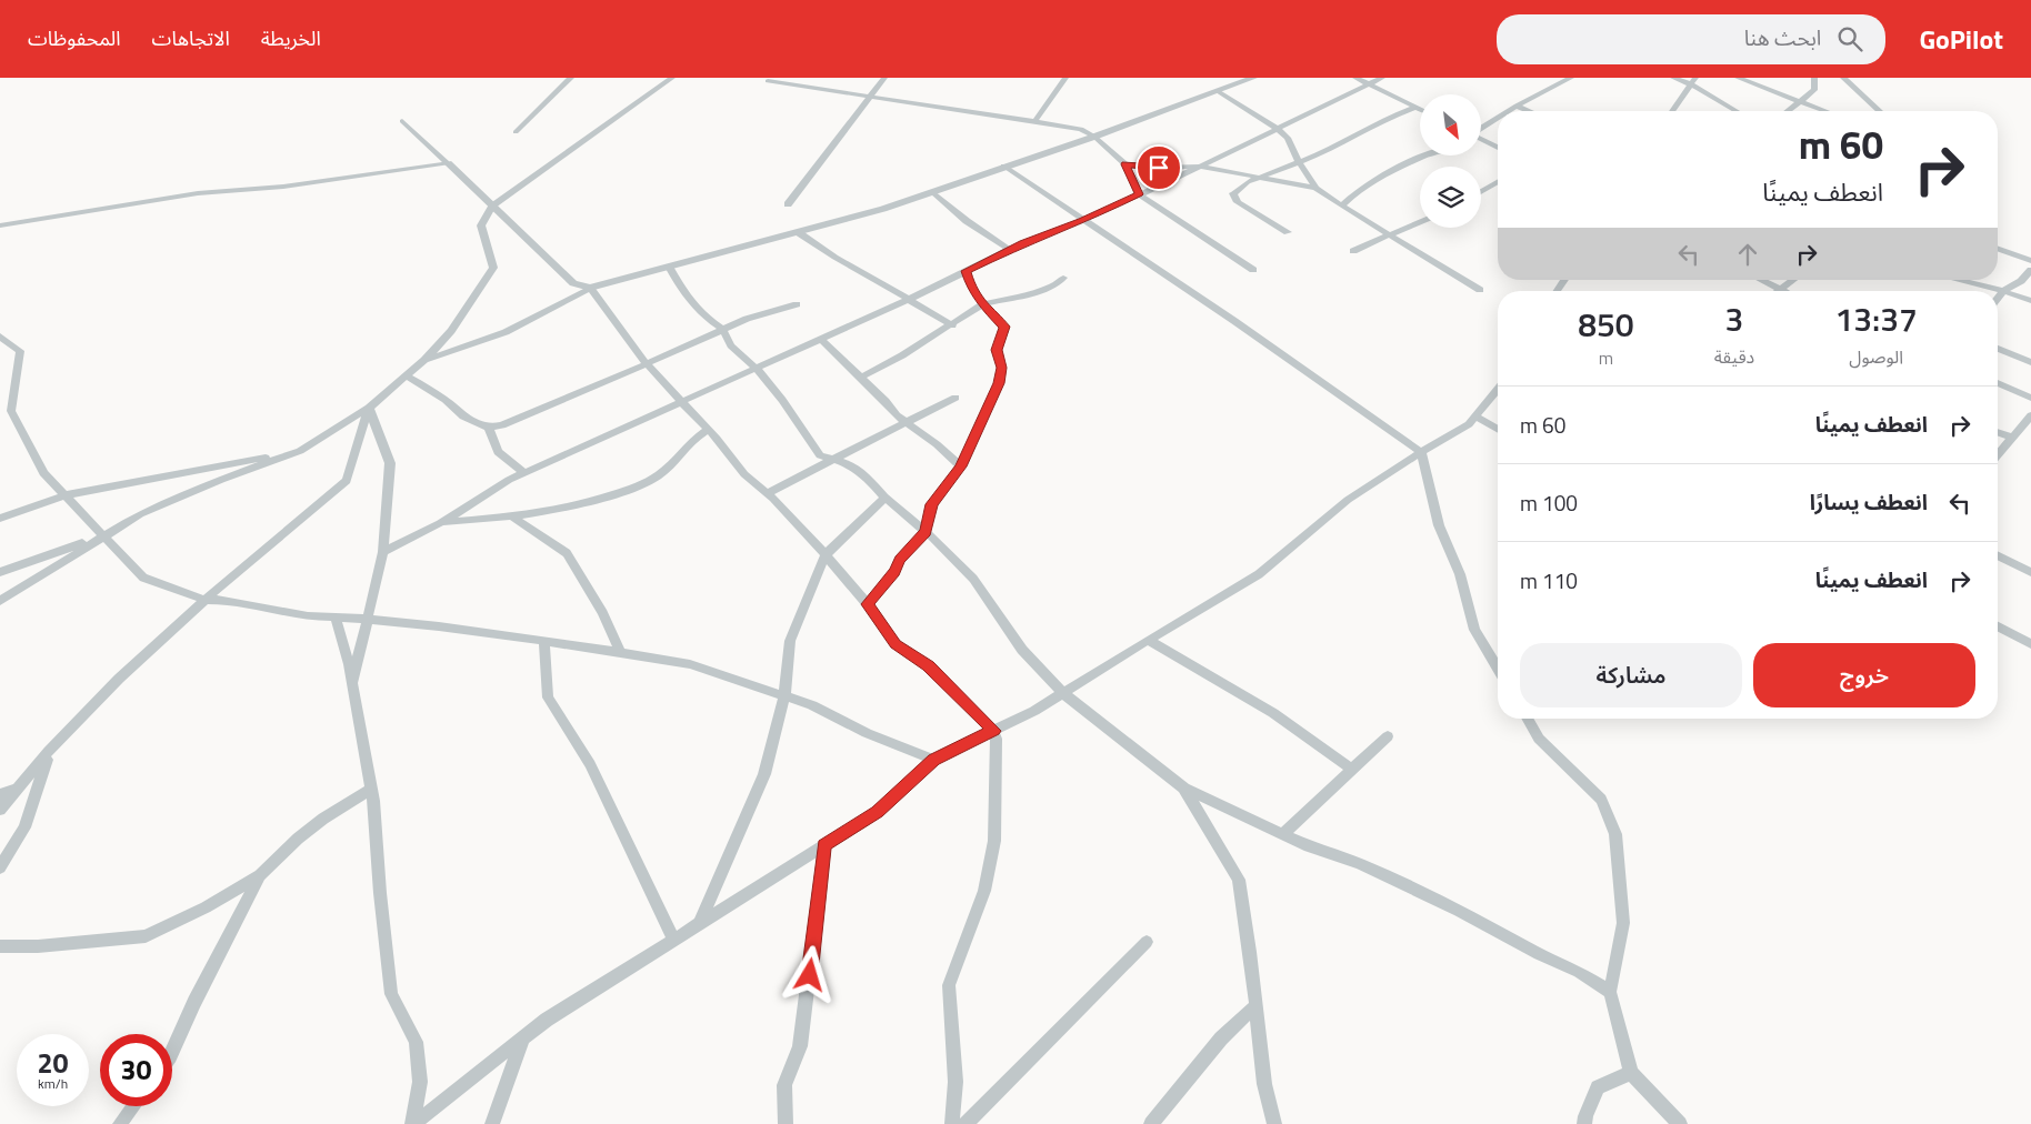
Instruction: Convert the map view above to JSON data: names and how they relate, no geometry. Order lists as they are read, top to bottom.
{
  "north": "bottom right",
  "page": {
    "header": "GoPilot",
    "search": "ابحث هنا",
    "nav": ["الخريطة", "الاتجاهات", "المحفوظات"],
    "turn": ["60 m", "انعطف يمينًا"],
    "eta": [
      "13:37",
      "الوصول",
      "3",
      "دقيقة",
      "850",
      "m"
    ],
    "list": [
      {
        "name": "انعطف يمينًا",
        "value": "60 m"
      },
      {
        "name": "انعطف يسارًا",
        "value": "100 m"
      },
      {
        "name": "انعطف يمينًا",
        "value": "110 m"
      }
    ],
    "buttons": ["خروج", "مشاركة"],
    "speed": "20 km/h",
    "limit": "30"
  }
}
